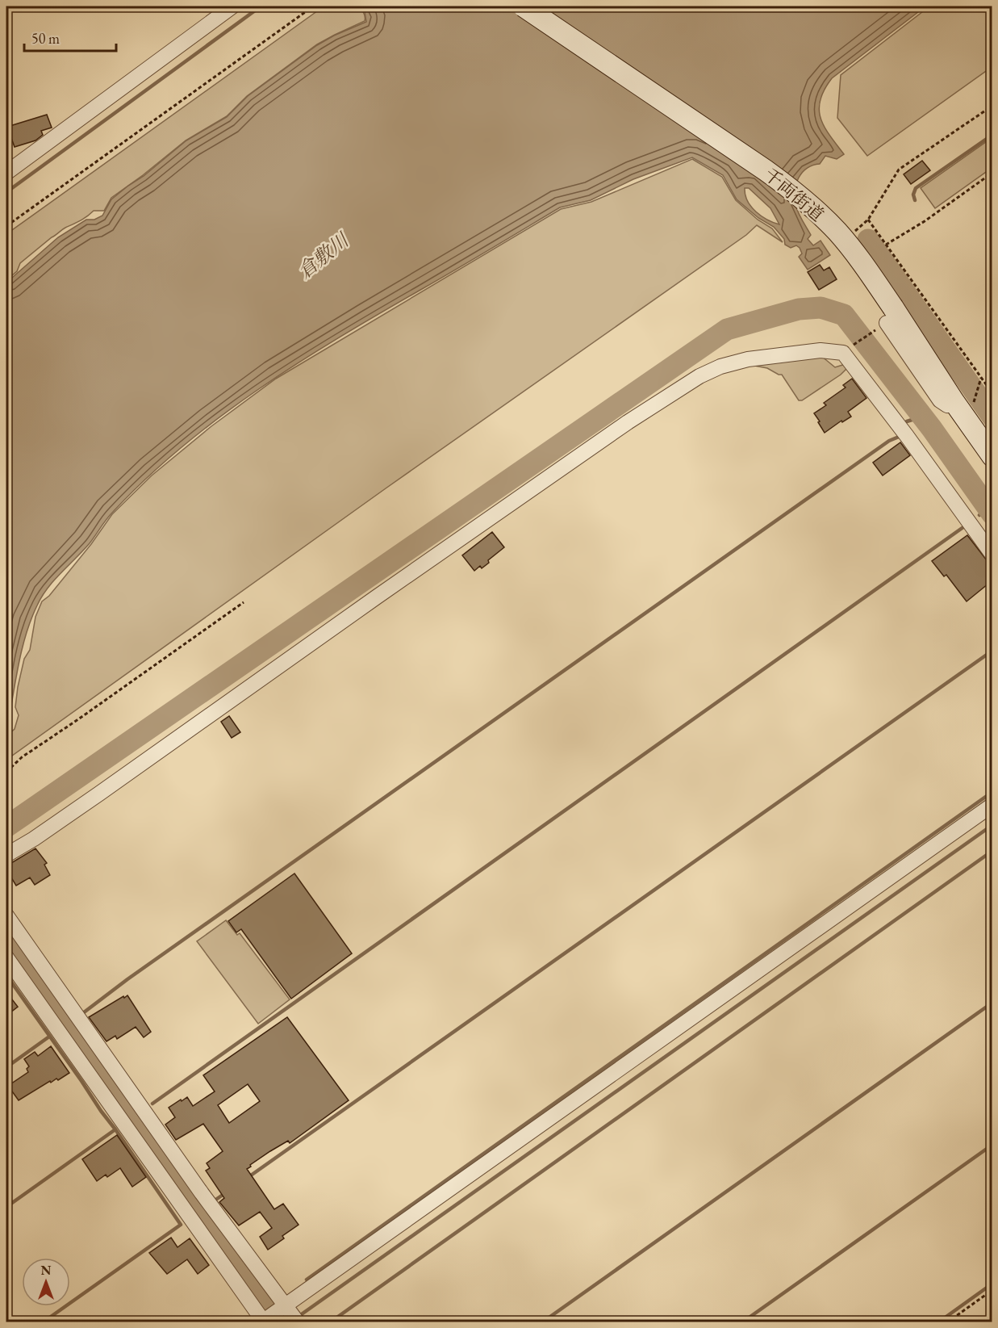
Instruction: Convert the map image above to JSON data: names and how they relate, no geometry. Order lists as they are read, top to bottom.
{
  "streets": {
    "street": ["千両街道"]
  },
  "water": ["倉敷川"],
  "scale_bar": "50 m",
  "north": "top"
}
